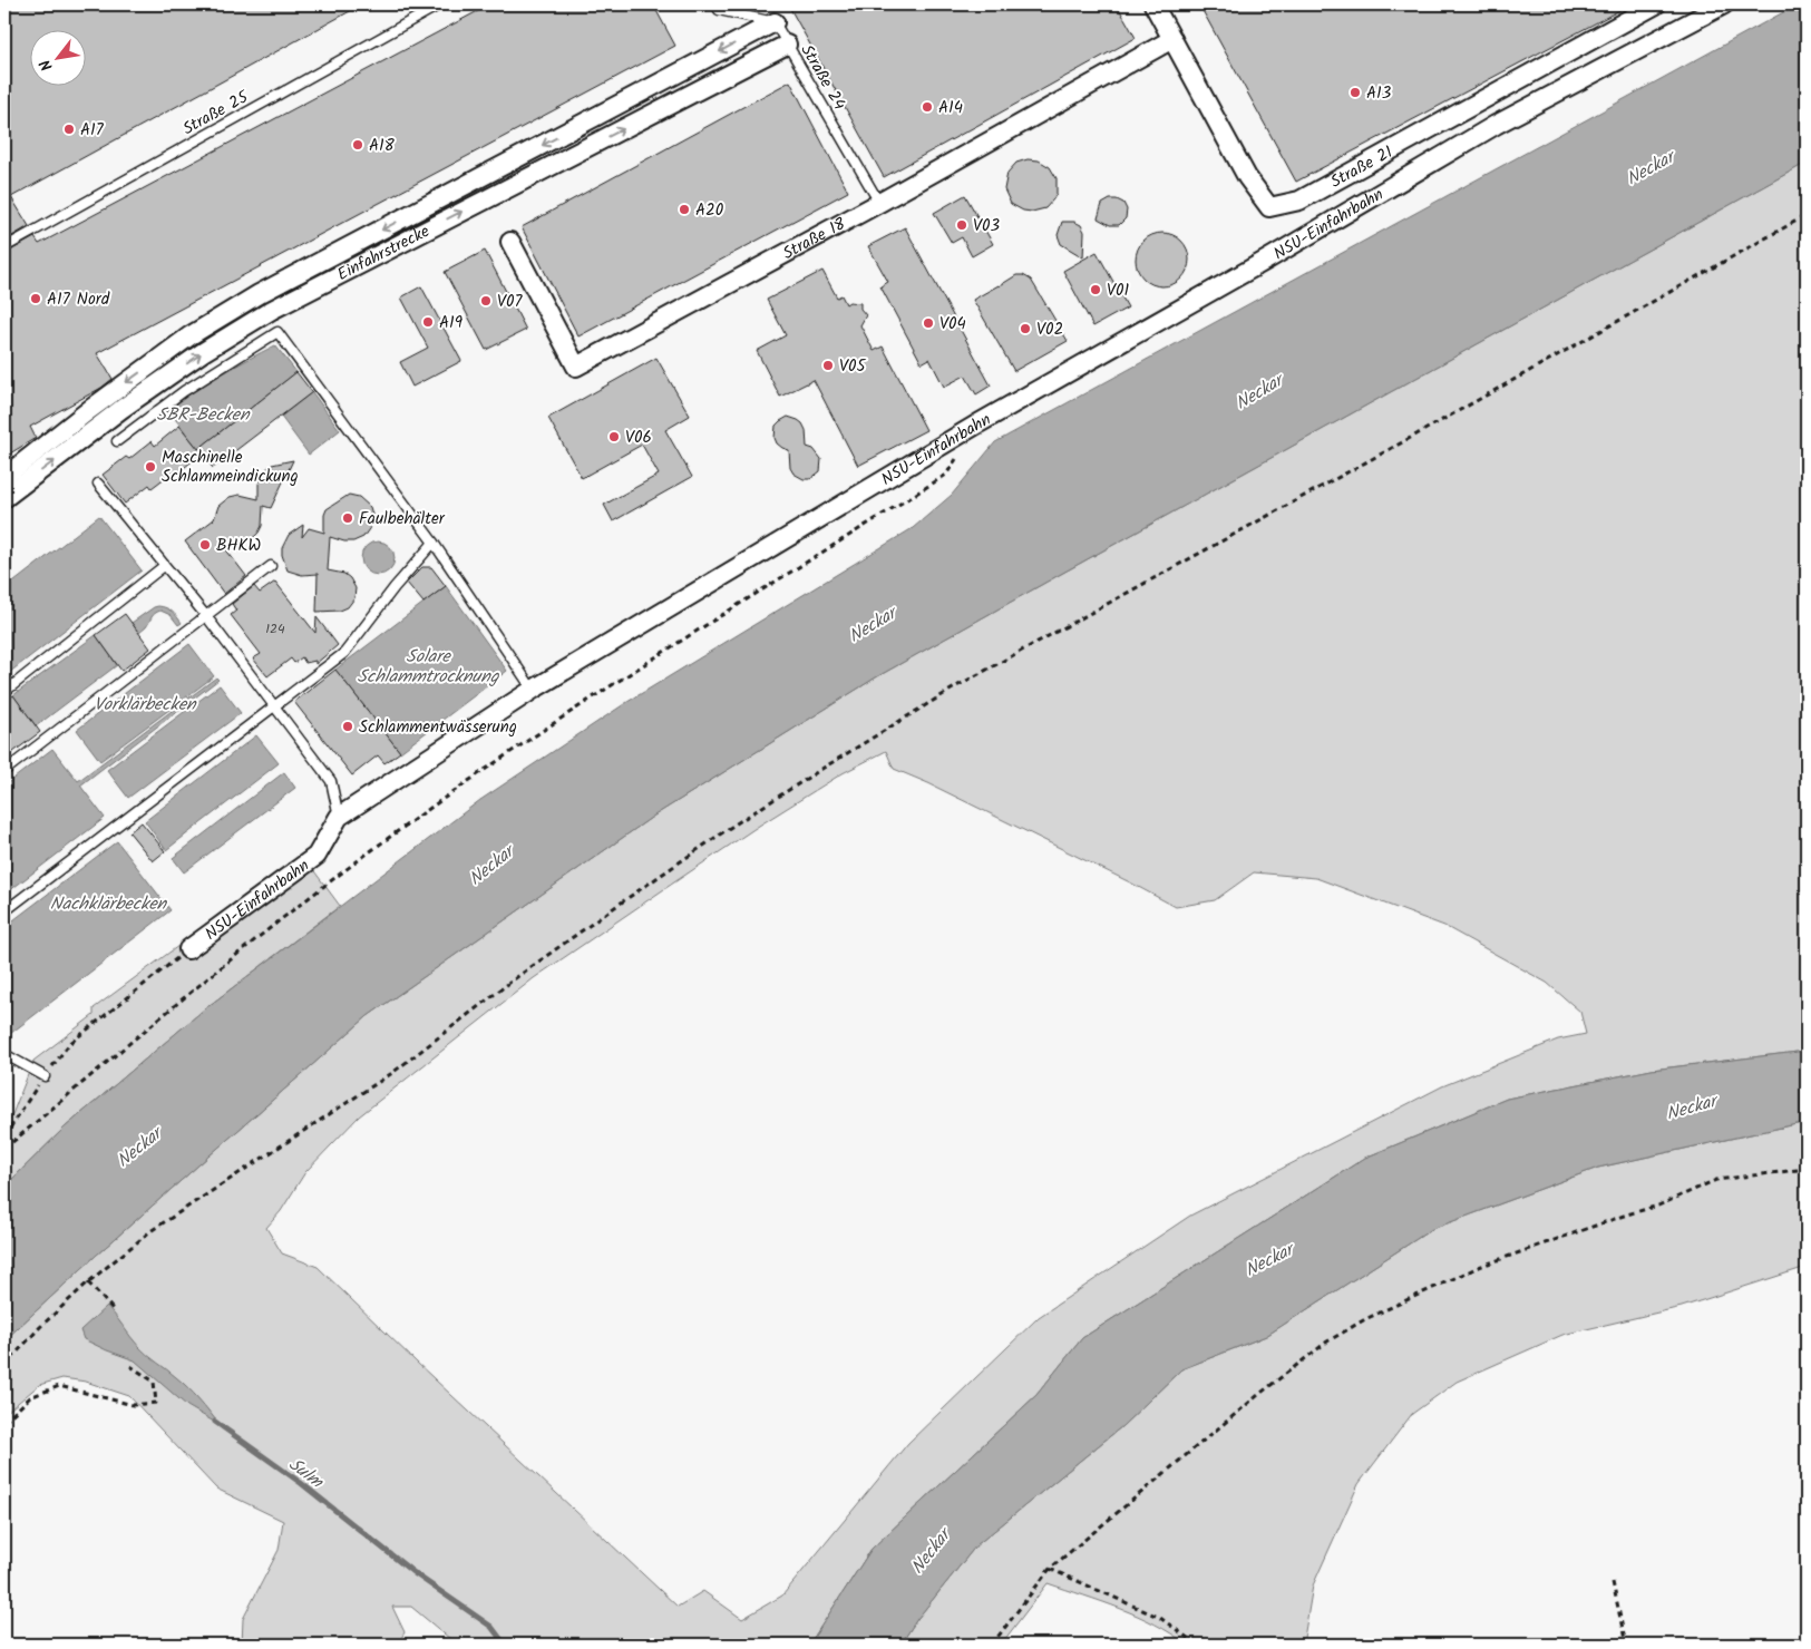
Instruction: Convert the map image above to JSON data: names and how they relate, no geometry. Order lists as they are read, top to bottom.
{
  "streets": {
    "street": [
      "Straße 21",
      "NSU-Einfahrbahn",
      "Straße 18",
      "Einfahrstrecke"
    ],
    "lane": ["Straße 24", "Straße 25"]
  },
  "crossings": [
    ["Straße 24", "Straße 18"],
    ["Straße 24", "Einfahrstrecke"],
    ["Straße 21", "Straße 18"]
  ],
  "water": [
    "Neckar",
    "SBR-Becken",
    "Solare Schlammtrocknung",
    "Vorklärbecken",
    "Nachklärbecken",
    "Sulm"
  ],
  "places": [
    "A13",
    "A14",
    "A17",
    "A18",
    "A20",
    "V03",
    "V01",
    "A17 Nord",
    "V07",
    "A19",
    "V04",
    "V02",
    "V05",
    "V06",
    "Maschinelle Schlammeindickung",
    "Faulbehälter",
    "BHKW",
    "Schlammentwässerung"
  ],
  "house_numbers": ["124"],
  "north": "bottom left"
}
